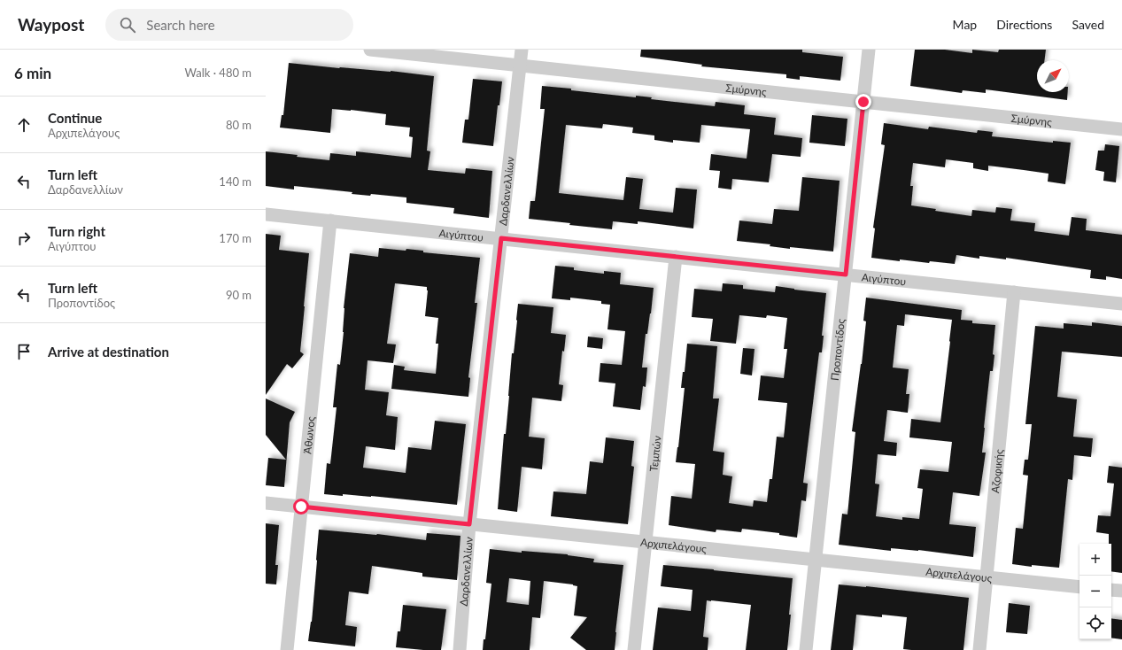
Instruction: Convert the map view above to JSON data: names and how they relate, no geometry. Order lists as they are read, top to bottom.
{
  "streets": {
    "street": [
      "Σμύρνης",
      "Δαρδανελλίων",
      "Αιγύπτου",
      "Προποντίδος",
      "Άθωνος",
      "Τεμπών",
      "Αζοφικής",
      "Αρχιπελάγους"
    ]
  },
  "crossings": [
    ["Σμύρνης", "Δαρδανελλίων"],
    ["Σμύρνης", "Προποντίδος"],
    ["Δαρδανελλίων", "Αιγύπτου"],
    ["Δαρδανελλίων", "Αρχιπελάγους"],
    ["Αιγύπτου", "Προποντίδος"],
    ["Αιγύπτου", "Άθωνος"],
    ["Αιγύπτου", "Τεμπών"],
    ["Αιγύπτου", "Αζοφικής"],
    ["Προποντίδος", "Αρχιπελάγους"],
    ["Άθωνος", "Αρχιπελάγους"],
    ["Τεμπών", "Αρχιπελάγους"],
    ["Αζοφικής", "Αρχιπελάγους"]
  ],
  "north": "top right",
  "page": {
    "header": "Waypost",
    "search": "Search here",
    "nav": ["Map", "Directions", "Saved"],
    "heading": ["6 min", "Walk · 480 m"],
    "list": [
      ["Continue", "Αρχιπελάγους", "80 m"],
      ["Turn left", "Δαρδανελλίων", "140 m"],
      ["Turn right", "Αιγύπτου", "170 m"],
      ["Turn left", "Προποντίδος", "90 m"],
      "Arrive at destination"
    ],
    "map_buttons": ["+", "−"]
  }
}
